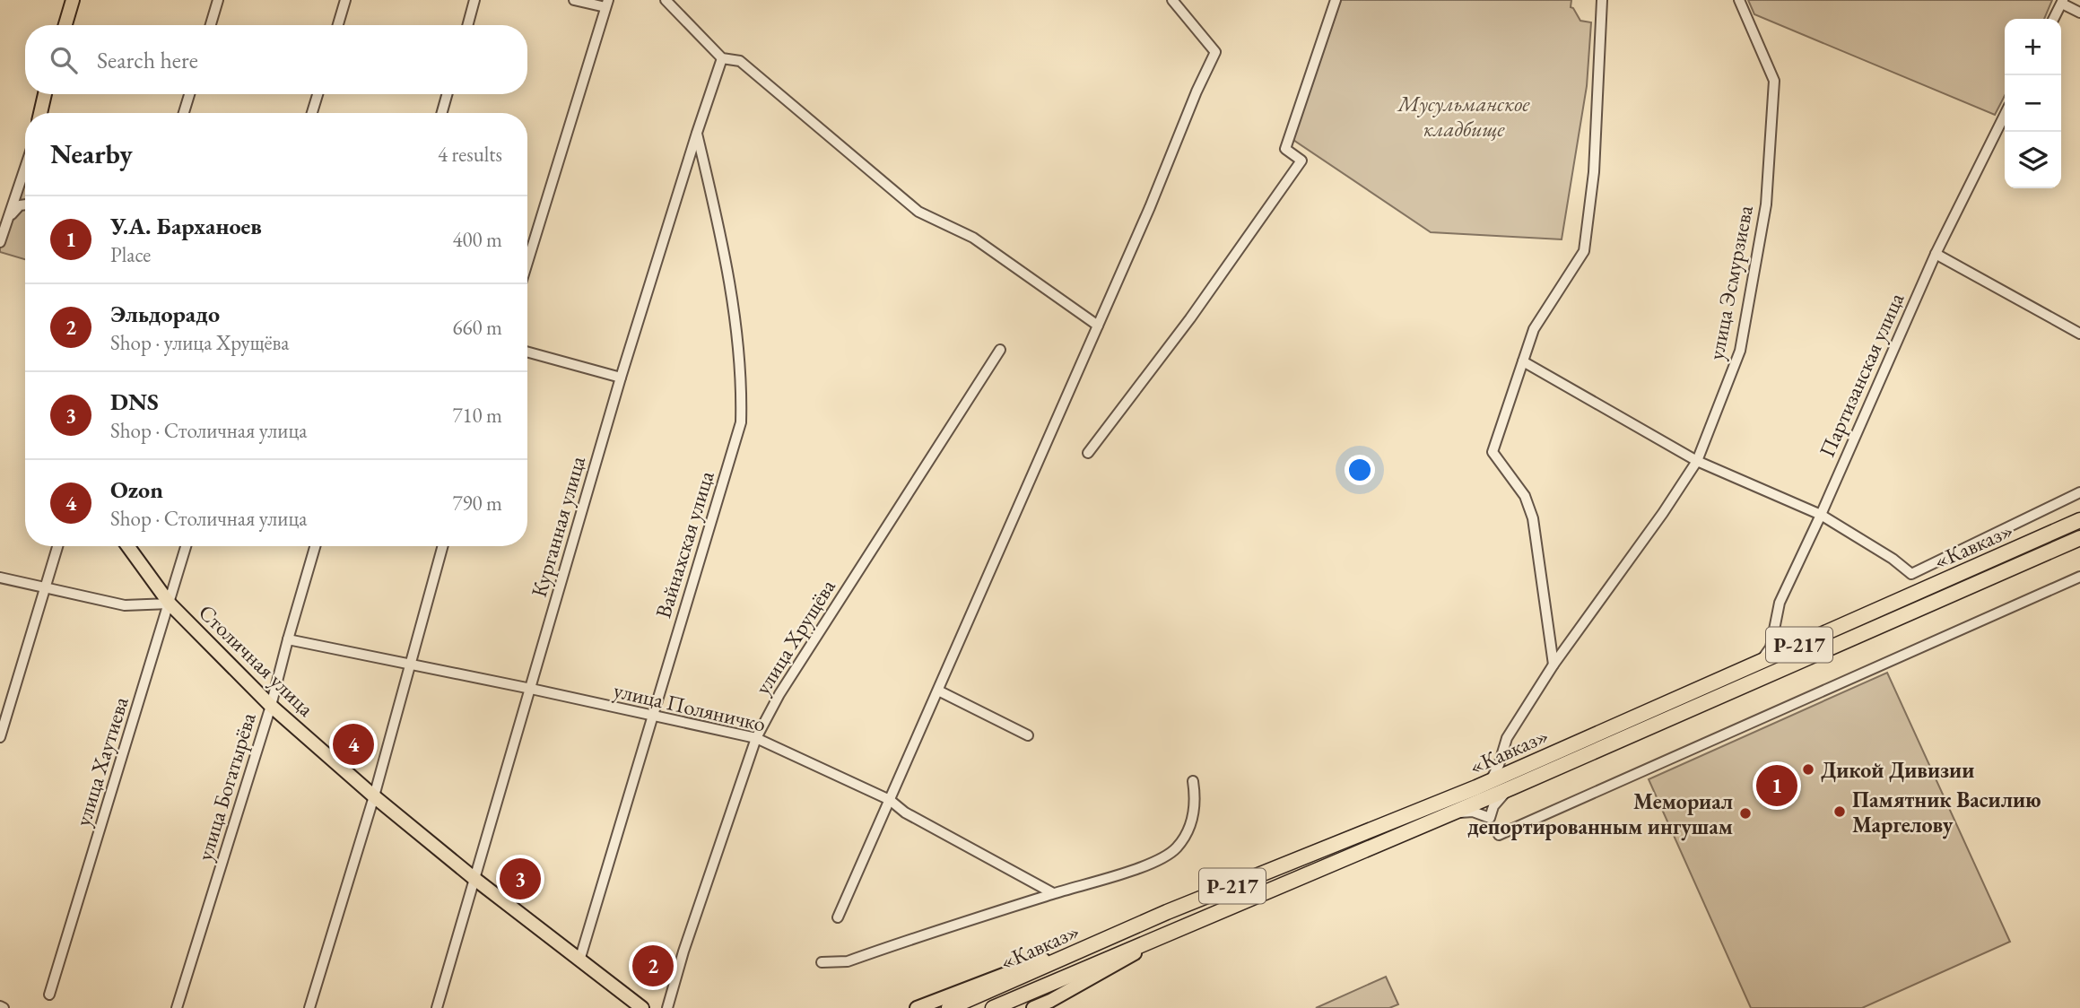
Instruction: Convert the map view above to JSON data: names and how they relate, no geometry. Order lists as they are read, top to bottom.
{
  "streets": {
    "highway": ["«Кавказ»", "Р-217"],
    "main road": ["Столичная улица"],
    "street": [
      "улица Эсмурзиева",
      "Партизанская улица",
      "Курганная улица",
      "Вайнахская улица",
      "улица Хрущёва",
      "улица Поляничко",
      "улица Хаутиева",
      "улица Богатырёва"
    ]
  },
  "crossings": [
    ["улица Эсмурзиева", "«Кавказ»"],
    ["Партизанская улица", "«Кавказ»"],
    ["Курганная улица", "Вайнахская улица"],
    ["Курганная улица", "Столичная улица"],
    ["Курганная улица", "улица Поляничко"],
    ["Вайнахская улица", "Столичная улица"],
    ["Вайнахская улица", "улица Поляничко"],
    ["«Кавказ»", "Р-217"],
    ["улица Хрущёва", "улица Поляничко"],
    ["Столичная улица", "улица Хаутиева"],
    ["Столичная улица", "улица Богатырёва"],
    ["улица Поляничко", "улица Богатырёва"]
  ],
  "parks": ["Мусульманское кладбище"],
  "places": ["Дикой Дивизии", "Памятник Василию Маргелову", "Мемориал депортированным ингушам"],
  "page": {
    "map_buttons": ["+", "−"],
    "search": "Search here",
    "heading": ["Nearby", "4 results"],
    "list": [
      {
        "mark": "1",
        "name": "У.А. Барханоев",
        "note": "Place",
        "value": "400 m"
      },
      {
        "mark": "2",
        "name": "Эльдорадо",
        "note": "Shop · улица Хрущёва",
        "value": "660 m"
      },
      {
        "mark": "3",
        "name": "DNS",
        "note": "Shop · Столичная улица",
        "value": "710 m"
      },
      {
        "mark": "4",
        "name": "Ozon",
        "note": "Shop · Столичная улица",
        "value": "790 m"
      }
    ],
    "pins": [
      "4",
      "1",
      "3",
      "2"
    ]
  }
}
